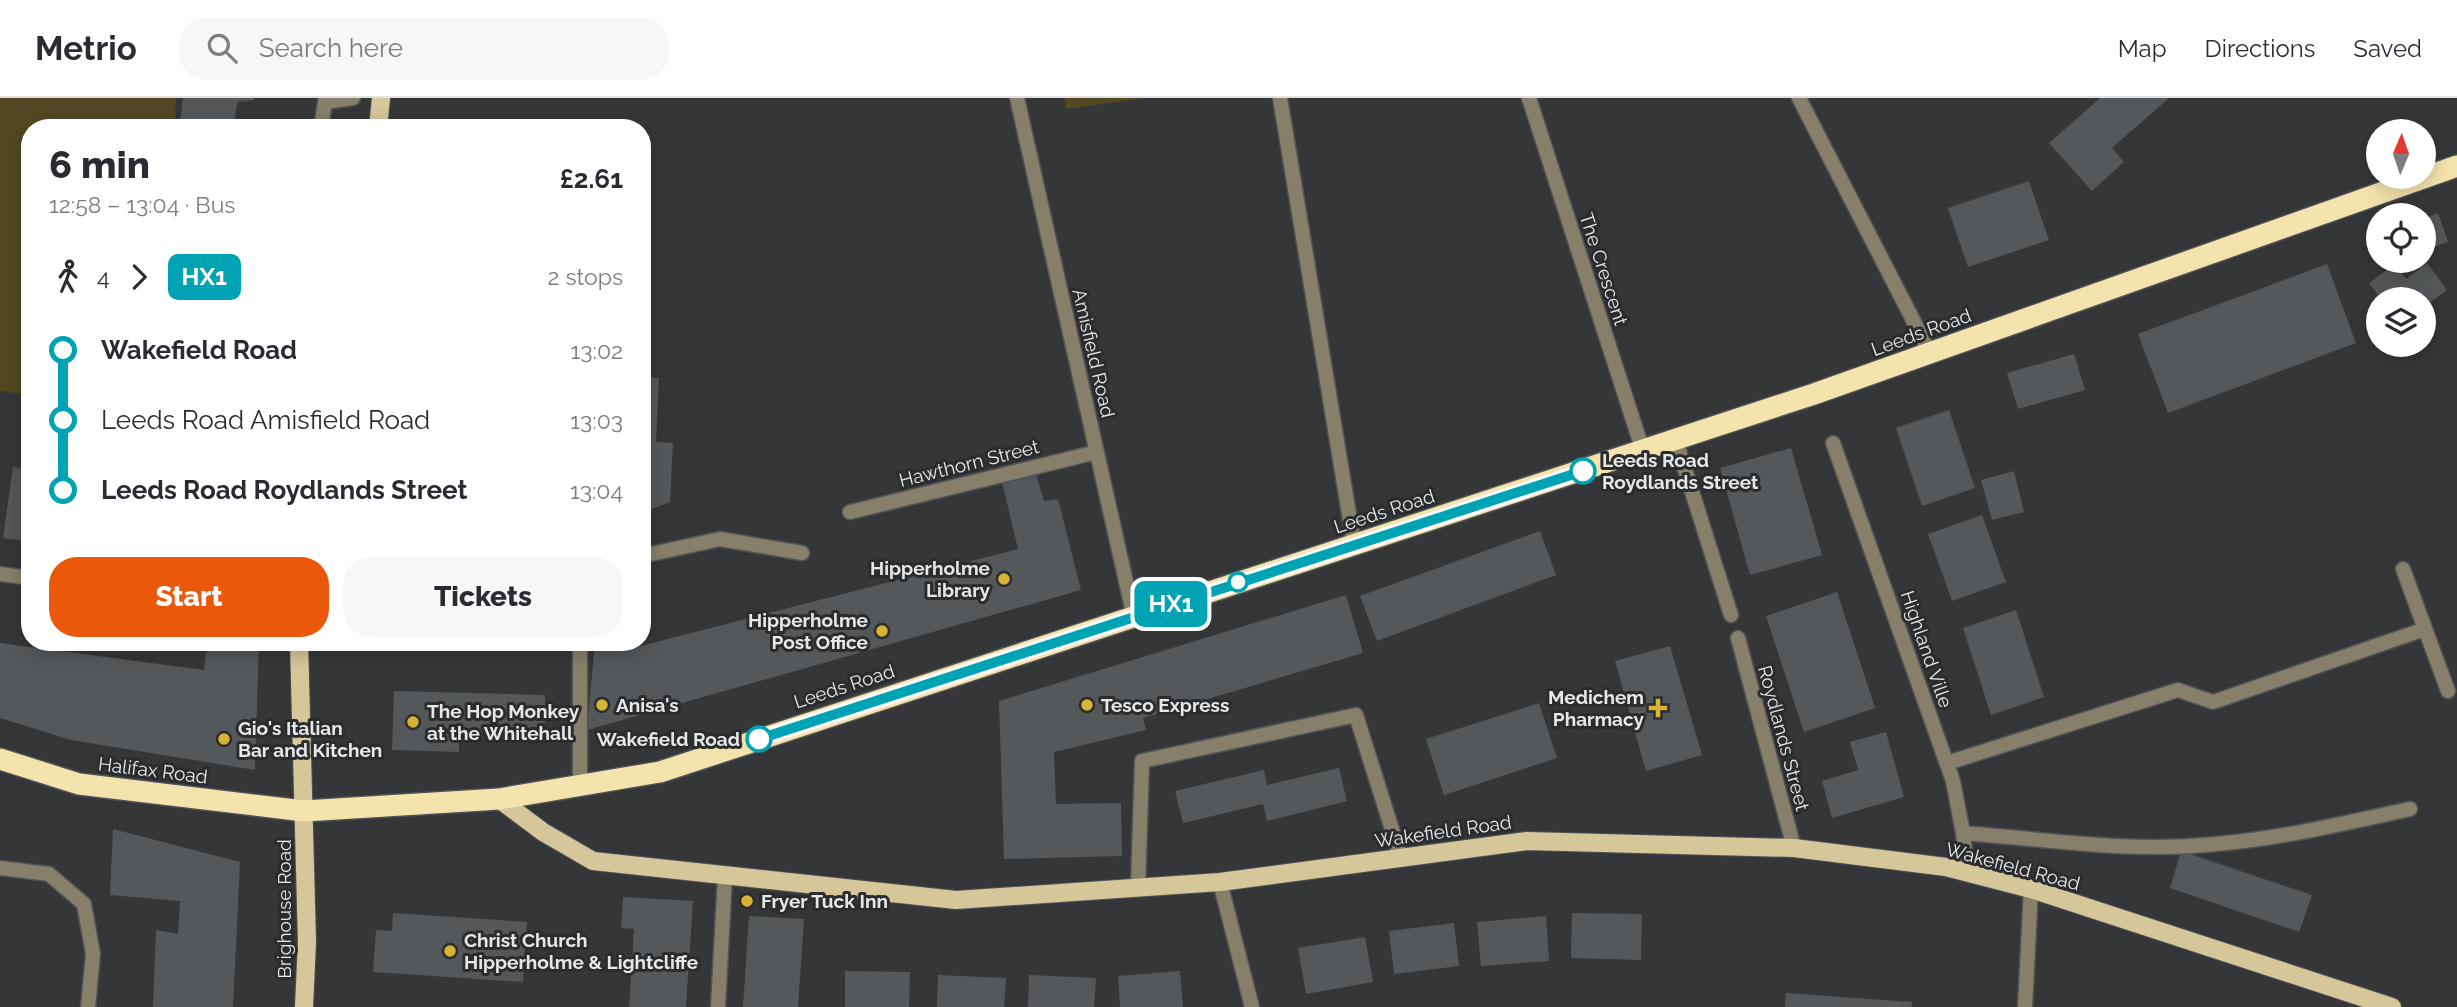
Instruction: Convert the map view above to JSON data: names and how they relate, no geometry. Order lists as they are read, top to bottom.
{
  "streets": {
    "highway": ["Leeds Road", "Halifax Road"],
    "main road": ["Wakefield Road", "Brighouse Road"],
    "street": [
      "The Crescent",
      "Amisfield Road",
      "Hawthorn Street",
      "Highland Ville",
      "Roydlands Street"
    ]
  },
  "crossings": [
    ["The Crescent", "Leeds Road"],
    ["Leeds Road", "Amisfield Road"],
    ["Leeds Road", "Halifax Road"],
    ["Leeds Road", "Wakefield Road"],
    ["Leeds Road", "Brighouse Road"],
    ["Amisfield Road", "Hawthorn Street"],
    ["Highland Ville", "Wakefield Road"],
    ["Roydlands Street", "Wakefield Road"],
    ["Halifax Road", "Brighouse Road"]
  ],
  "places": {
    "other": [
      "Leeds Road Roydlands Street",
      "Hipperholme Library",
      "Hipperholme Post Office",
      "Anisa's",
      "Tesco Express",
      "The Hop Monkey at the Whitehall",
      "Gio's Italian Bar and Kitchen",
      "Wakefield Road",
      "Fryer Tuck Inn",
      "Christ Church Hipperholme & Lightcliffe"
    ],
    "health": ["Medichem Pharmacy"]
  },
  "lines": ["bus line HX1"],
  "north": "top",
  "page": {
    "header": "Metrio",
    "search": "Search here",
    "nav": ["Map", "Directions", "Saved"],
    "on_map": "HX1",
    "heading": ["6 min", "12:58 – 13:04 · Bus", "£2.61"],
    "legs": ["4", "HX1", "2 stops"],
    "list": [
      {
        "name": "Wakefield Road",
        "value": "13:02"
      },
      {
        "name": "Leeds Road Amisfield Road",
        "value": "13:03"
      },
      {
        "name": "Leeds Road Roydlands Street",
        "value": "13:04"
      }
    ],
    "buttons": ["Start", "Tickets"]
  }
}
